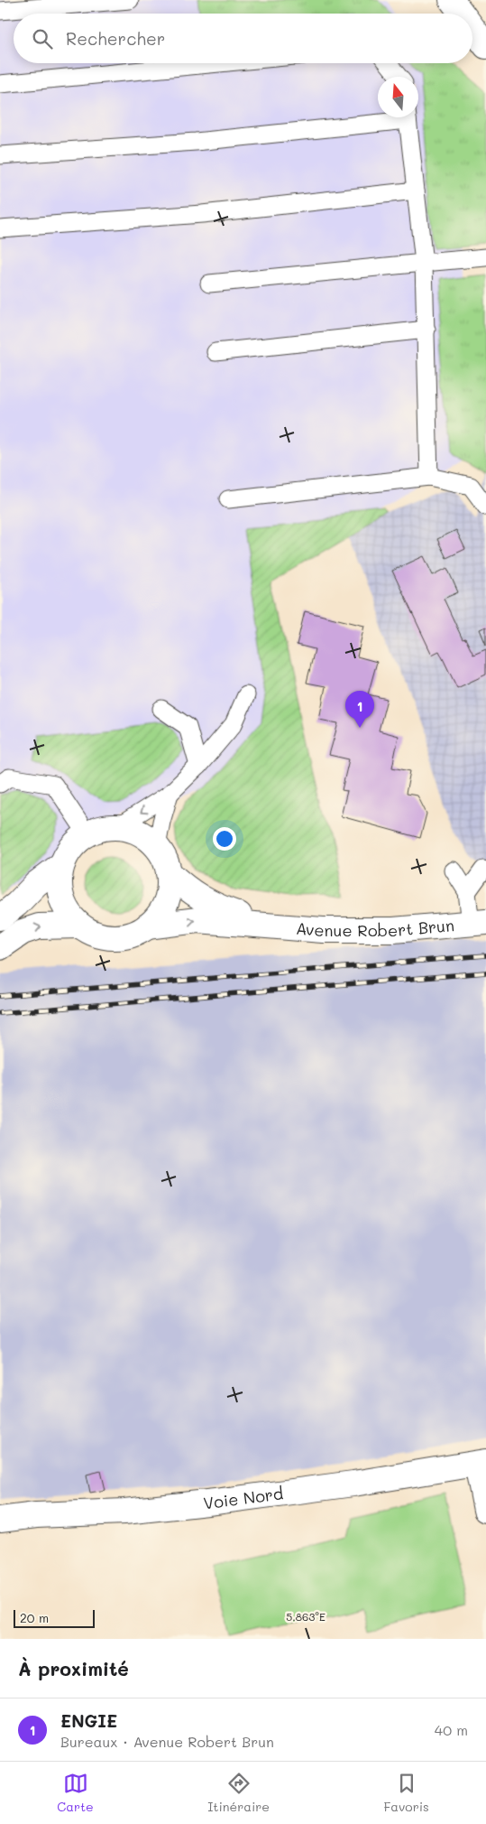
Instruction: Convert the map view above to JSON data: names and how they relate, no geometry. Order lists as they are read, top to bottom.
{
  "streets": {
    "street": ["Avenue Robert Brun", "Voie Nord"]
  },
  "scale_bar": "20 m",
  "north": "top",
  "page": {
    "search": "Rechercher",
    "pins": "1",
    "scale": "20 m",
    "heading": "À proximité",
    "list": [
      {
        "mark": "1",
        "name": "ENGIE",
        "note": "Bureaux · Avenue Robert Brun",
        "value": "40 m"
      }
    ],
    "nav": ["Carte", "Itinéraire", "Favoris"]
  },
  "coordinates": ["5.863°E"]
}
